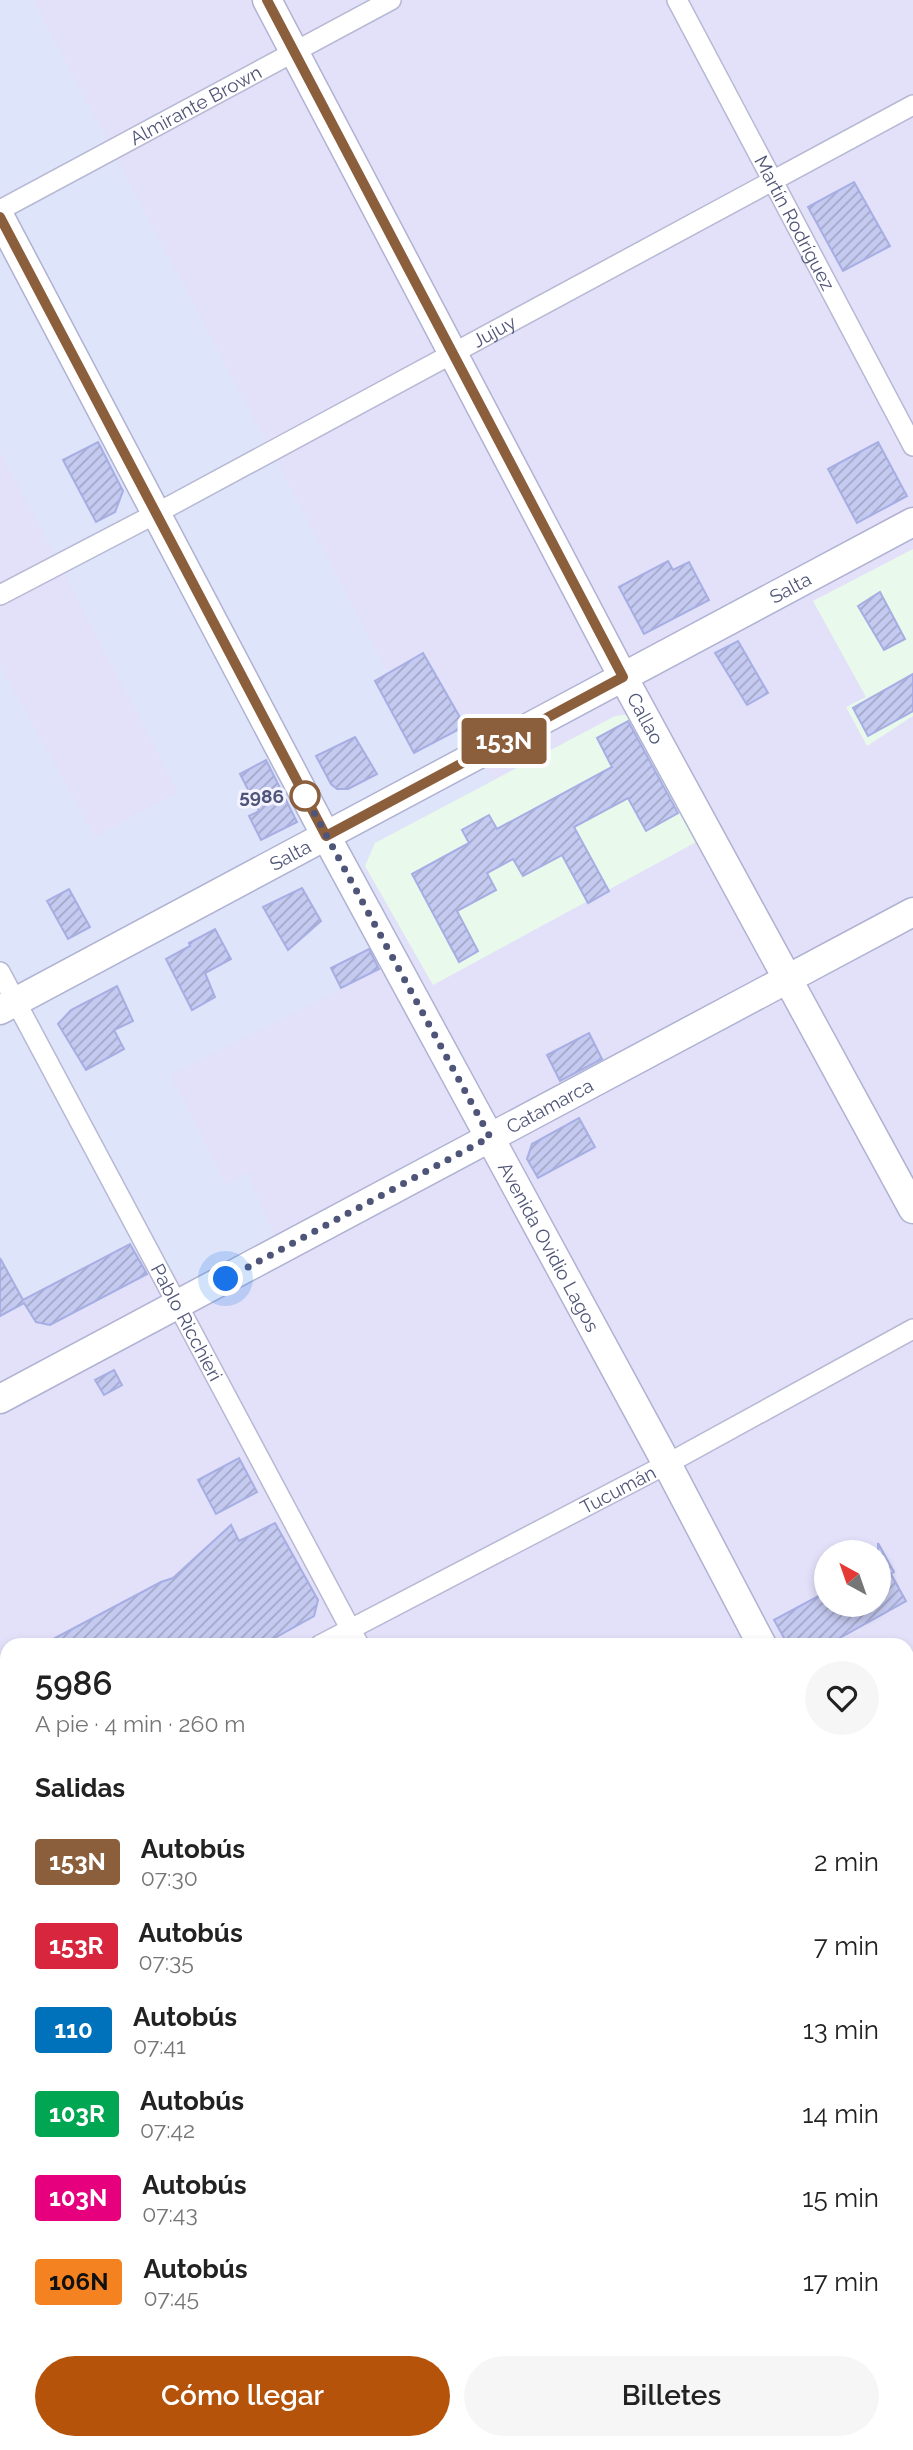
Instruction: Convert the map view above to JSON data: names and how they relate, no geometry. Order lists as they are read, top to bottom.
{
  "streets": {
    "main road": [
      "Salta",
      "Callao",
      "Catamarca",
      "Avenida Ovidio Lagos"
    ],
    "street": [
      "Almirante Brown",
      "Martín Rodríguez",
      "Jujuy",
      "Pablo Ricchieri",
      "Tucumán"
    ]
  },
  "crossings": [
    ["Almirante Brown", "Callao"],
    ["Martín Rodríguez", "Jujuy"],
    ["Jujuy", "Callao"],
    ["Jujuy", "Avenida Ovidio Lagos"],
    ["Salta", "Callao"],
    ["Salta", "Avenida Ovidio Lagos"],
    ["Salta", "Pablo Ricchieri"],
    ["Callao", "Catamarca"],
    ["Catamarca", "Avenida Ovidio Lagos"],
    ["Catamarca", "Pablo Ricchieri"],
    ["Avenida Ovidio Lagos", "Tucumán"],
    ["Pablo Ricchieri", "Tucumán"]
  ],
  "places": ["5986"],
  "lines": ["bus line 153N"],
  "north": "top left",
  "page": {
    "on_map": "153N",
    "heading": [
      ["5986", "A pie · 4 min · 260 m"],
      "Salidas"
    ],
    "list": [
      {
        "mark": "153N",
        "name": "Autobús",
        "note": "07:30",
        "value": "2 min"
      },
      {
        "mark": "153R",
        "name": "Autobús",
        "note": "07:35",
        "value": "7 min"
      },
      {
        "mark": "110",
        "name": "Autobús",
        "note": "07:41",
        "value": "13 min"
      },
      {
        "mark": "103R",
        "name": "Autobús",
        "note": "07:42",
        "value": "14 min"
      },
      {
        "mark": "103N",
        "name": "Autobús",
        "note": "07:43",
        "value": "15 min"
      },
      {
        "mark": "106N",
        "name": "Autobús",
        "note": "07:45",
        "value": "17 min"
      }
    ],
    "buttons": ["Cómo llegar", "Billetes"]
  }
}
